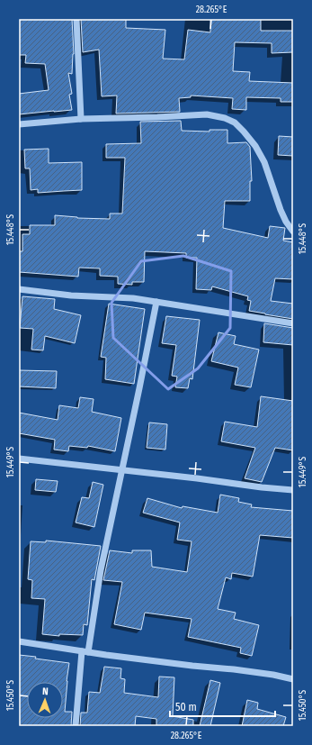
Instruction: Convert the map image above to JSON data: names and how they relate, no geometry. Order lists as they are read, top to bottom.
{
  "scale_bar": "50 m",
  "north": "top",
  "coordinates": [
    "28.265°E",
    "15.448°S",
    "15.449°S",
    "15.450°S"
  ]
}
